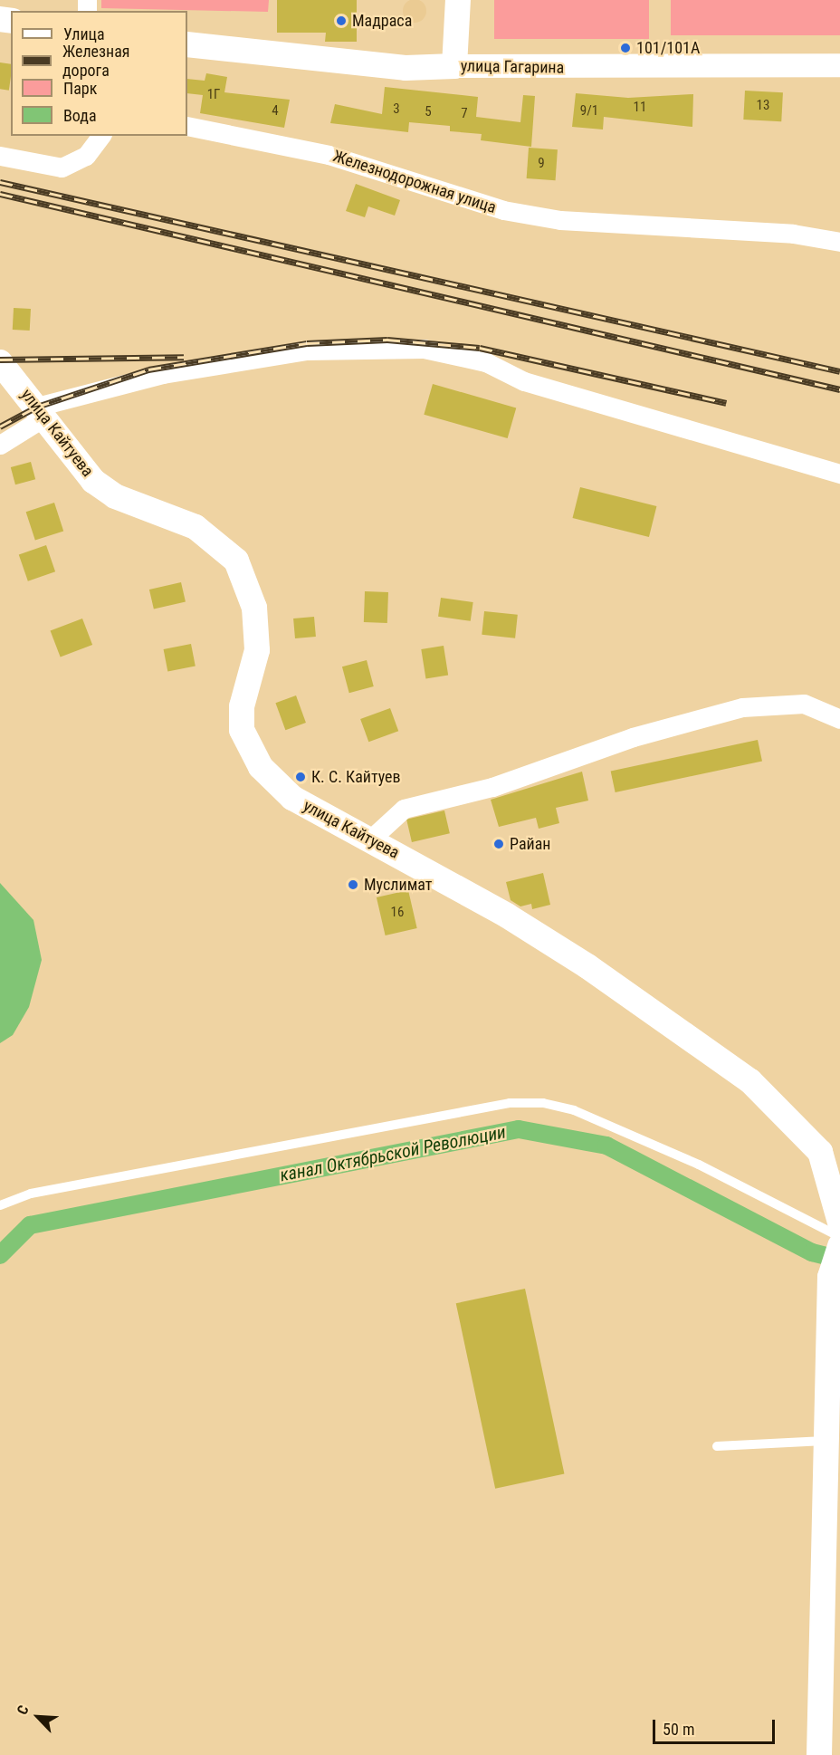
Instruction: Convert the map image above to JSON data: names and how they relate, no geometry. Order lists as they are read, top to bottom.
{
  "streets": {
    "main road": ["улица Гагарина", "улица Кайтуева"],
    "street": ["Железнодорожная улица"]
  },
  "water": ["канал Октябрьской Революции"],
  "places": [
    "Мадраса",
    "101/101А",
    "К. С. Кайтуев",
    "Райан",
    "Муслимат"
  ],
  "house_numbers": [
    "1Г",
    "13",
    "11",
    "3",
    "4",
    "9/1",
    "5",
    "7",
    "9",
    "16"
  ],
  "legend": [
    "Улица",
    "Железная дорога",
    "Парк",
    "Вода"
  ],
  "scale_bar": "50 m",
  "north": "top left"
}
